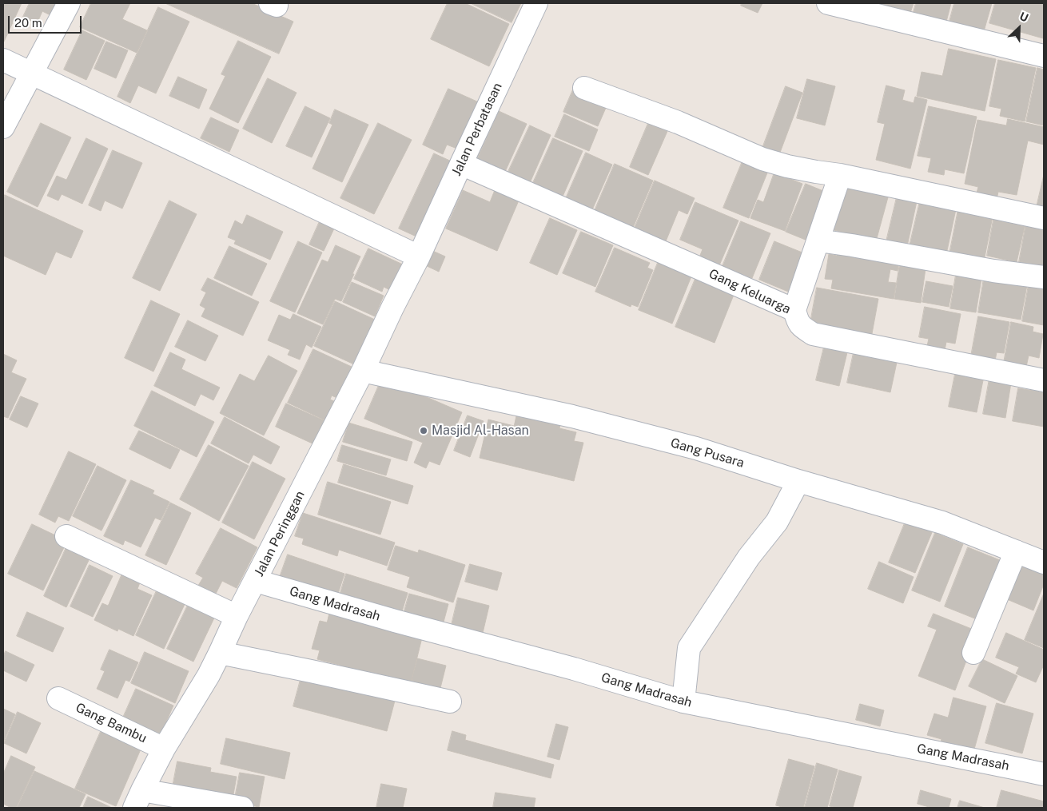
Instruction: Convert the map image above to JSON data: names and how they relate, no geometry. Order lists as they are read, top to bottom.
{
  "streets": {
    "street": [
      "Jalan Perbatasan",
      "Gang Keluarga",
      "Gang Pusara",
      "Jalan Peringgan",
      "Gang Madrasah",
      "Gang Bambu"
    ]
  },
  "crossings": [
    ["Jalan Perbatasan", "Gang Keluarga"],
    ["Jalan Perbatasan", "Jalan Peringgan"],
    ["Gang Pusara", "Jalan Peringgan"],
    ["Jalan Peringgan", "Gang Madrasah"],
    ["Jalan Peringgan", "Gang Bambu"]
  ],
  "places": ["Masjid Al-Hasan"],
  "scale_bar": "20 m",
  "north": "top right"
}
